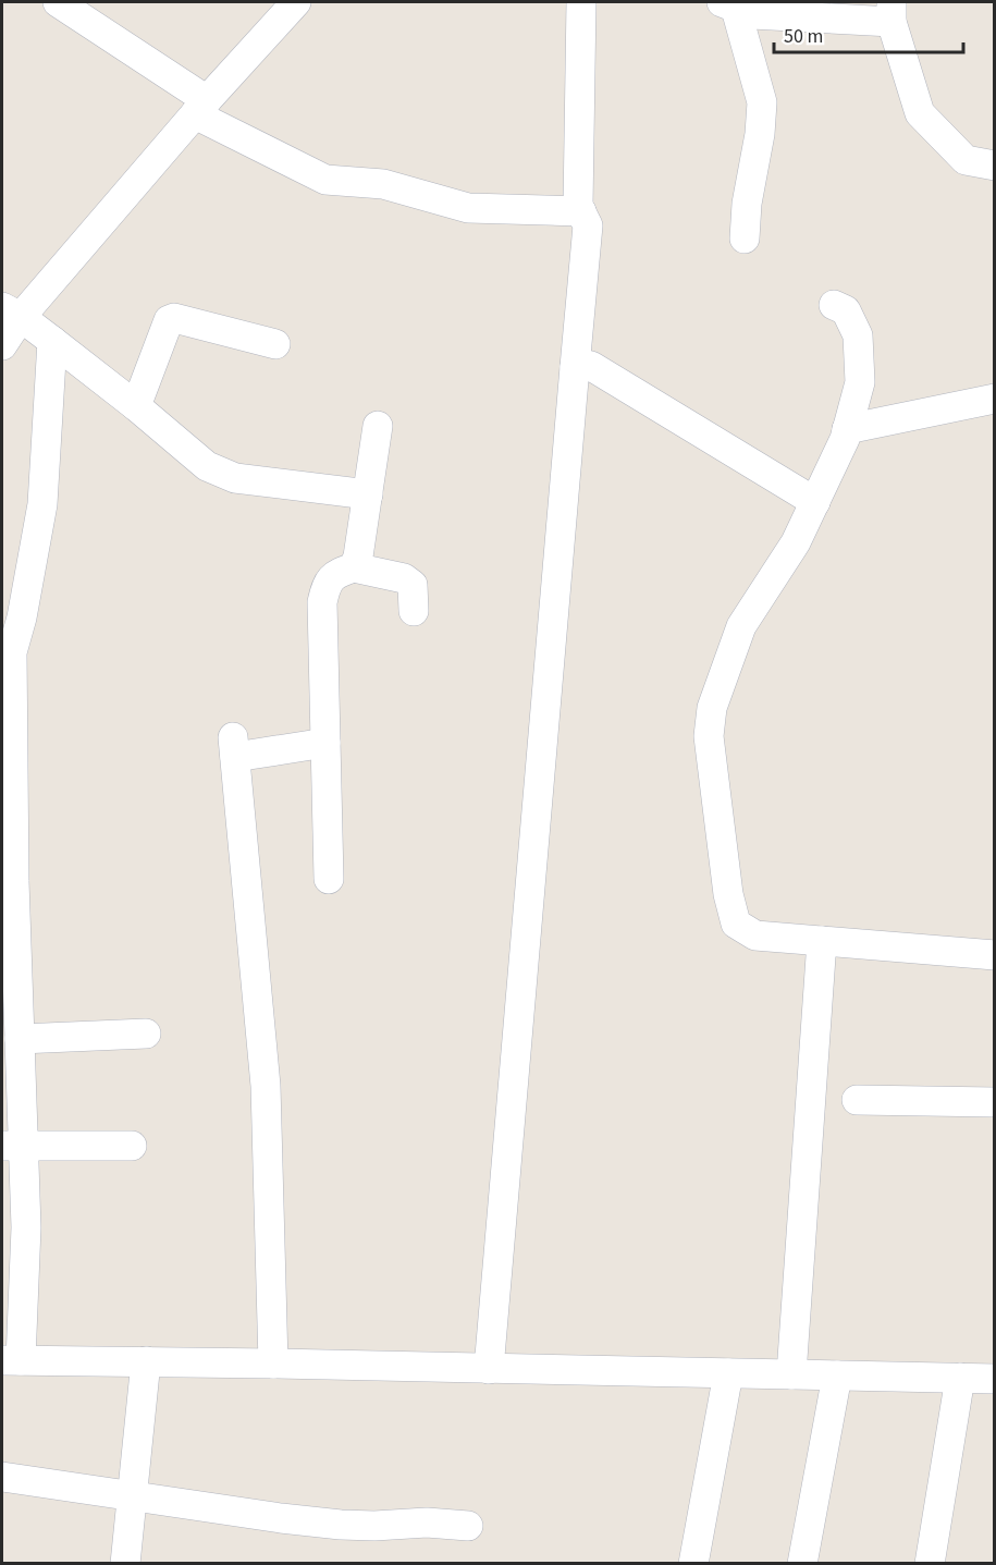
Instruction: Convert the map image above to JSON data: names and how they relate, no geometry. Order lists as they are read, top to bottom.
{
  "scale_bar": "50 m"
}
